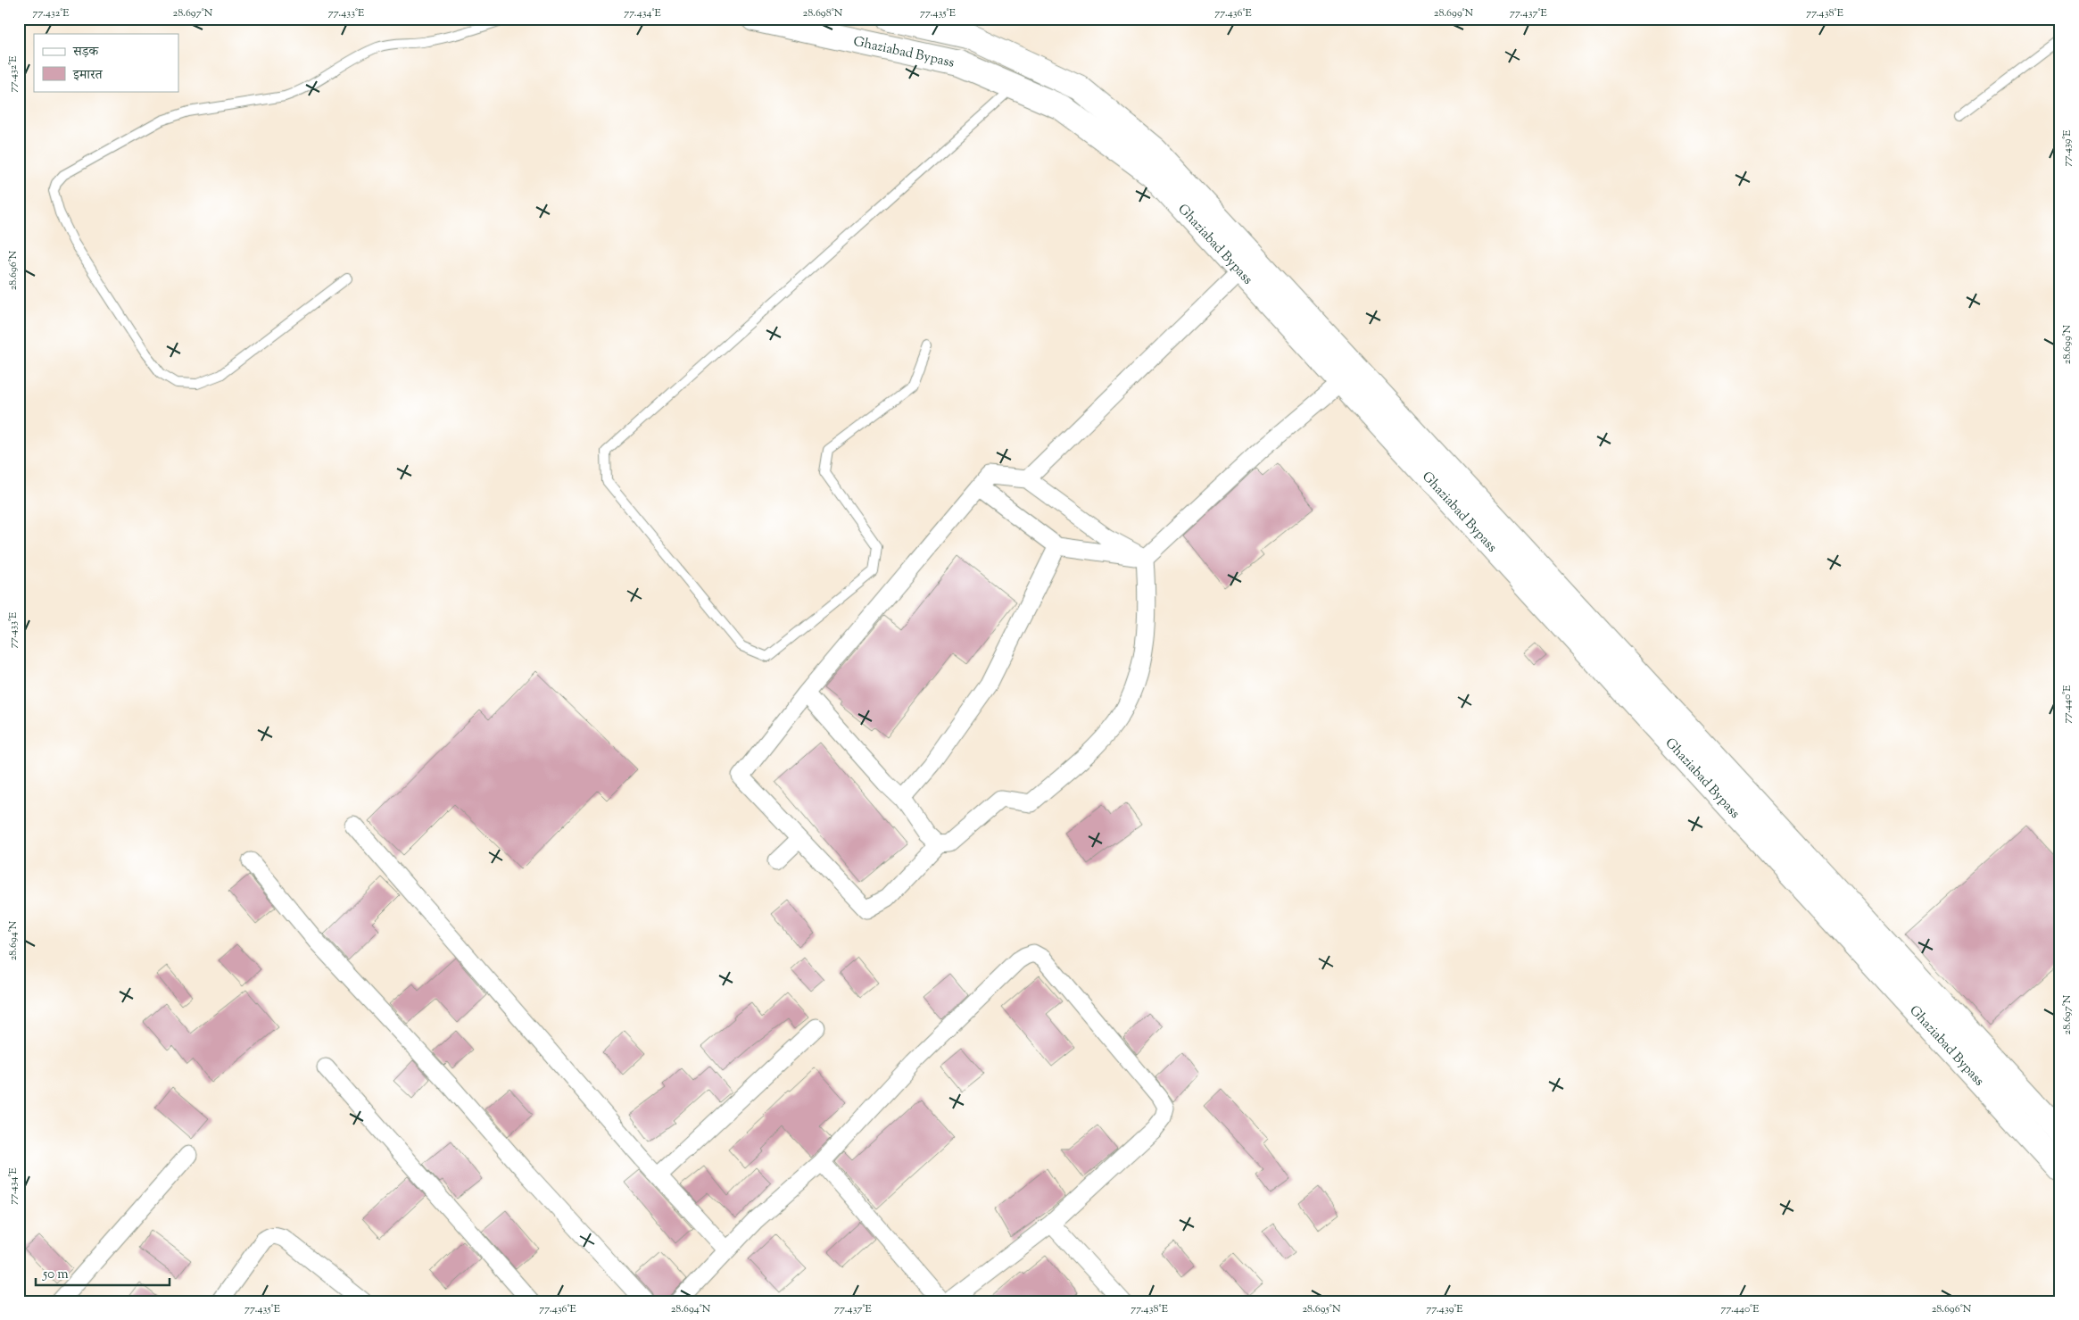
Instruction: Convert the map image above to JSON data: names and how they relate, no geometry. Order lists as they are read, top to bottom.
{
  "streets": {
    "highway": ["Ghaziabad Bypass"]
  },
  "legend": ["सड़क", "इमारत"],
  "scale_bar": "50 m",
  "coordinates": [
    "77.432°E",
    "28.697°N",
    "77.433°E",
    "77.434°E",
    "28.698°N",
    "77.435°E",
    "77.436°E",
    "28.699°N",
    "77.437°E",
    "77.438°E",
    "77.439°E",
    "28.696°N",
    "77.440°E",
    "28.694°N",
    "28.695°N"
  ]
}
